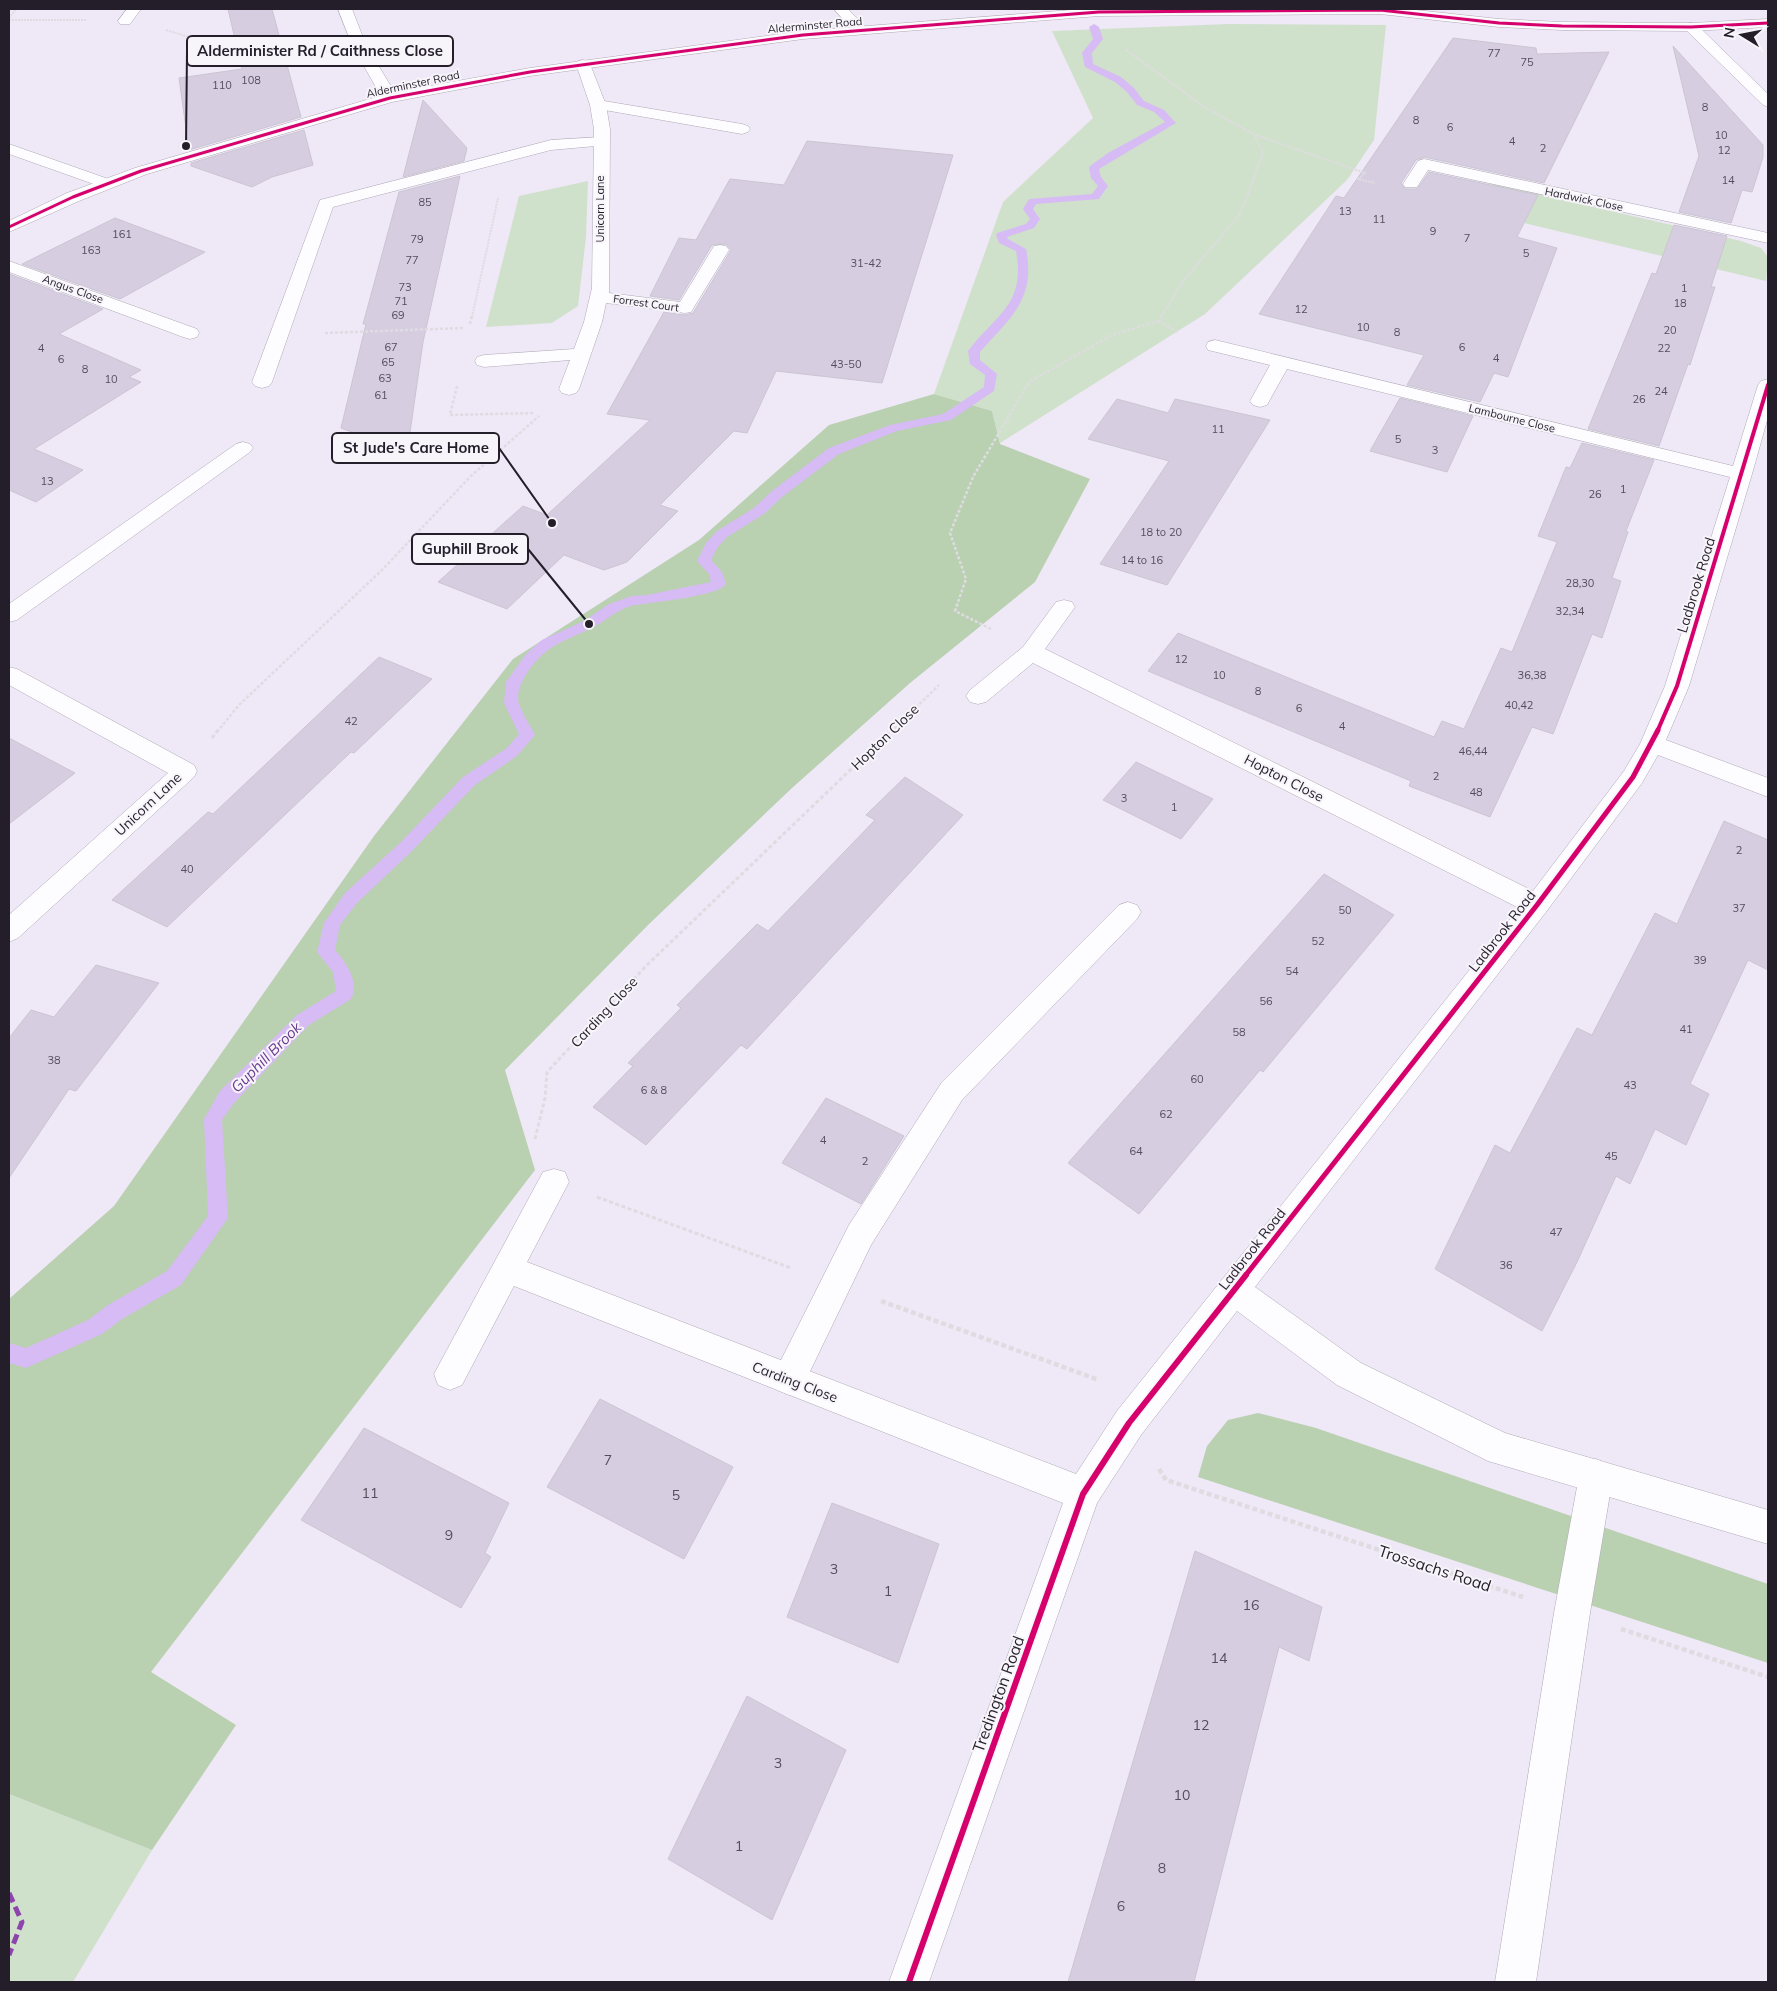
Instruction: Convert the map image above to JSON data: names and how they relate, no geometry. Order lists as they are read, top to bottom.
{
  "streets": {
    "street": [
      "Alderminster Road",
      "Hardwick Close",
      "Unicorn Lane",
      "Angus Close",
      "Forrest Court",
      "Lambourne Close",
      "Ladbrook Road",
      "Hopton Close",
      "Carding Close",
      "Tredington Road"
    ],
    "path": ["Trossachs Road"]
  },
  "crossings": [
    ["Alderminster Road", "Unicorn Lane"],
    ["Unicorn Lane", "Forrest Court"],
    ["Lambourne Close", "Ladbrook Road"],
    ["Ladbrook Road", "Hopton Close"],
    ["Ladbrook Road", "Trossachs Road"],
    ["Ladbrook Road", "Tredington Road"],
    ["Hopton Close", "Carding Close"],
    ["Carding Close", "Tredington Road"],
    ["Trossachs Road", "Tredington Road"]
  ],
  "water": ["Guphill Brook"],
  "places": ["Alderminister Rd / Caithness Close", "St Jude's Care Home", "Guphill Brook"],
  "house_numbers": [
    "77",
    "75",
    "108",
    "110",
    "8",
    "8",
    "6",
    "10",
    "4",
    "2",
    "12",
    "14",
    "85",
    "13",
    "11",
    "9",
    "161",
    "7",
    "79",
    "163",
    "5",
    "77",
    "31-42",
    "73",
    "1",
    "71",
    "18",
    "12",
    "69",
    "10",
    "20",
    "8",
    "67",
    "6",
    "4",
    "22",
    "4",
    "6",
    "65",
    "43-50",
    "8",
    "63",
    "10",
    "24",
    "61",
    "26",
    "11",
    "5",
    "3",
    "13",
    "1",
    "26",
    "18 to 20",
    "14 to 16",
    "28,30",
    "32,34",
    "12",
    "10",
    "36,38",
    "8",
    "40,42",
    "6",
    "42",
    "4",
    "46,44",
    "2",
    "48",
    "3",
    "1",
    "2",
    "40",
    "37",
    "50",
    "52",
    "39",
    "54",
    "56",
    "41",
    "58",
    "38",
    "60",
    "43",
    "6 & 8",
    "62",
    "4",
    "64",
    "45",
    "2",
    "47",
    "36",
    "7",
    "11",
    "5",
    "9",
    "3",
    "1",
    "16",
    "14",
    "12",
    "3",
    "10",
    "1",
    "8",
    "6"
  ],
  "north": "left"
}
